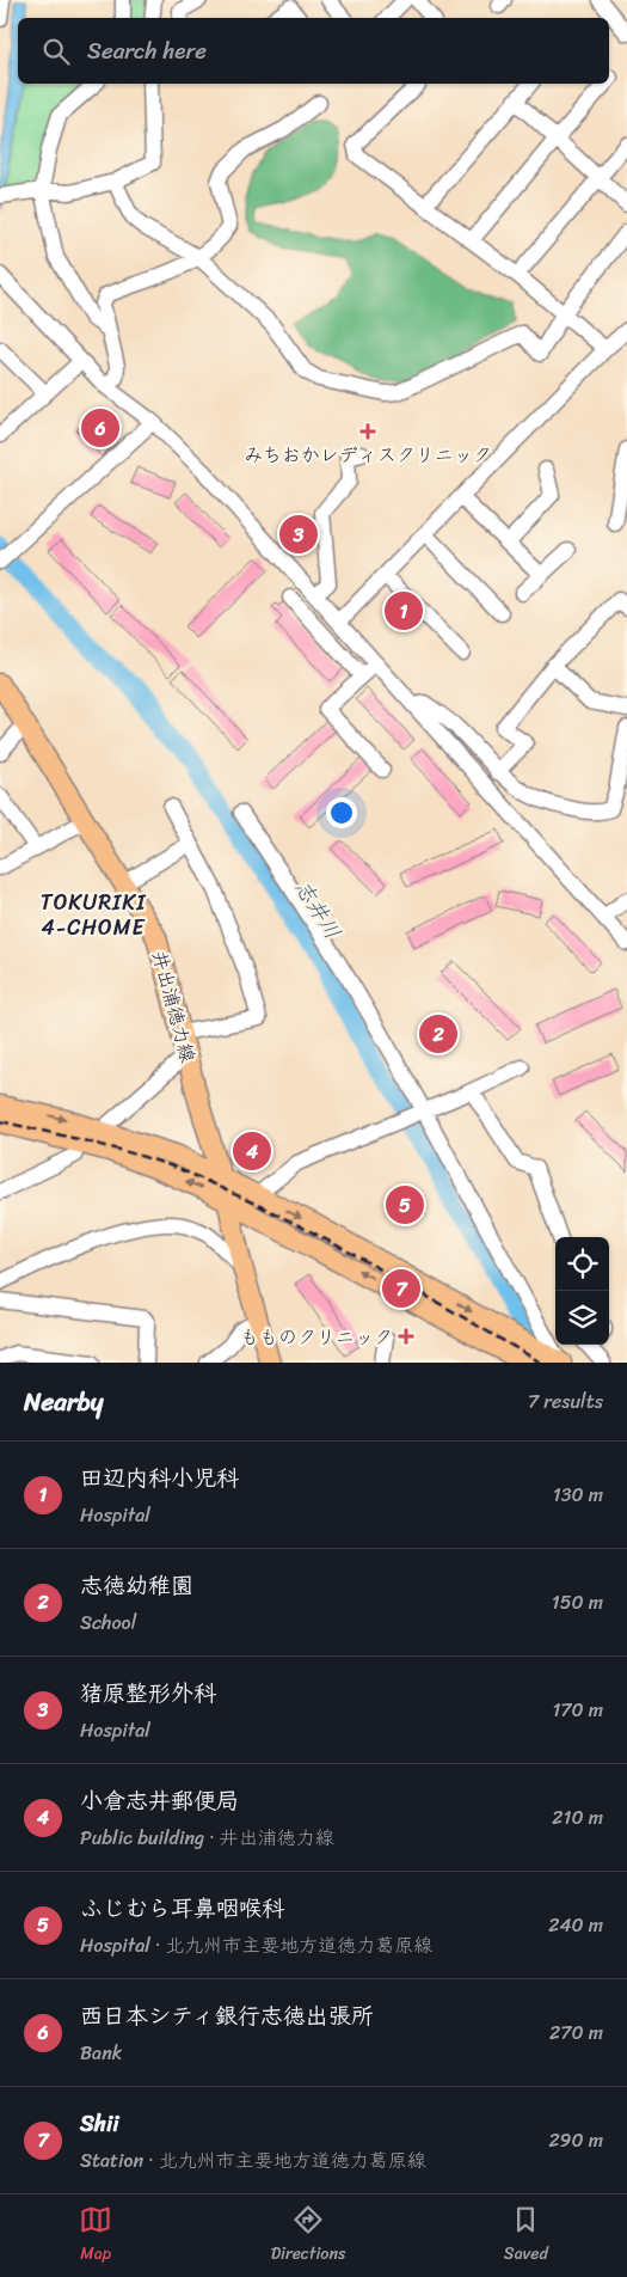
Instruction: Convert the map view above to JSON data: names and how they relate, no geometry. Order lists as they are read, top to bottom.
{
  "streets": {
    "main road": ["井出浦徳力線"]
  },
  "districts": ["TOKURIKI 4-CHOME"],
  "water": ["志井川"],
  "places": {
    "health": ["みちおかレディスクリニック", "もものクリニック"]
  },
  "page": {
    "search": "Search here",
    "pins": [
      "6",
      "3",
      "1",
      "2",
      "4",
      "5",
      "7"
    ],
    "heading": ["Nearby", "7 results"],
    "list": [
      {
        "mark": "1",
        "name": "田辺内科小児科",
        "note": "Hospital",
        "value": "130 m"
      },
      {
        "mark": "2",
        "name": "志徳幼稚園",
        "note": "School",
        "value": "150 m"
      },
      {
        "mark": "3",
        "name": "猪原整形外科",
        "note": "Hospital",
        "value": "170 m"
      },
      {
        "mark": "4",
        "name": "小倉志井郵便局",
        "note": "Public building · 井出浦徳力線",
        "value": "210 m"
      },
      {
        "mark": "5",
        "name": "ふじむら耳鼻咽喉科",
        "note": "Hospital · 北九州市主要地方道徳力葛原線",
        "value": "240 m"
      },
      {
        "mark": "6",
        "name": "西日本シティ銀行志徳出張所",
        "note": "Bank",
        "value": "270 m"
      },
      {
        "mark": "7",
        "name": "Shii",
        "note": "Station · 北九州市主要地方道徳力葛原線",
        "value": "290 m"
      }
    ],
    "nav": ["Map", "Directions", "Saved"]
  }
}
